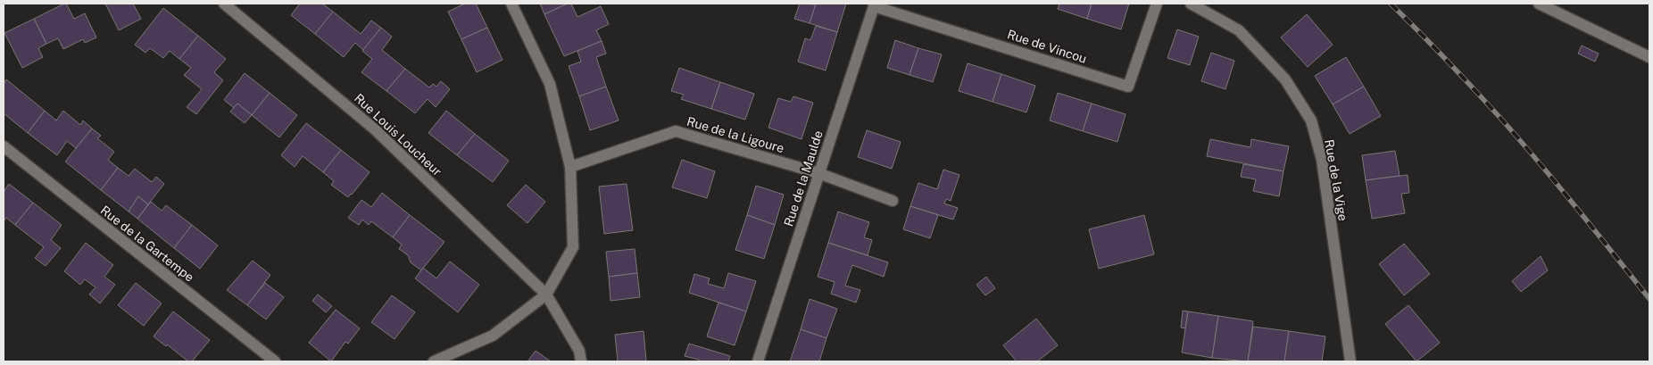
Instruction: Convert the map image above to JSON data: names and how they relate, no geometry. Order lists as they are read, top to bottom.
{
  "streets": {
    "street": [
      "Rue de Vincou",
      "Rue Louis Loucheur",
      "Rue de la Ligoure",
      "Rue de la Maulde",
      "Rue de la Vige",
      "Rue de la Gartempe"
    ]
  },
  "crossings": [
    ["Rue de Vincou", "Rue de la Maulde"],
    ["Rue de la Ligoure", "Rue de la Maulde"]
  ]
}
